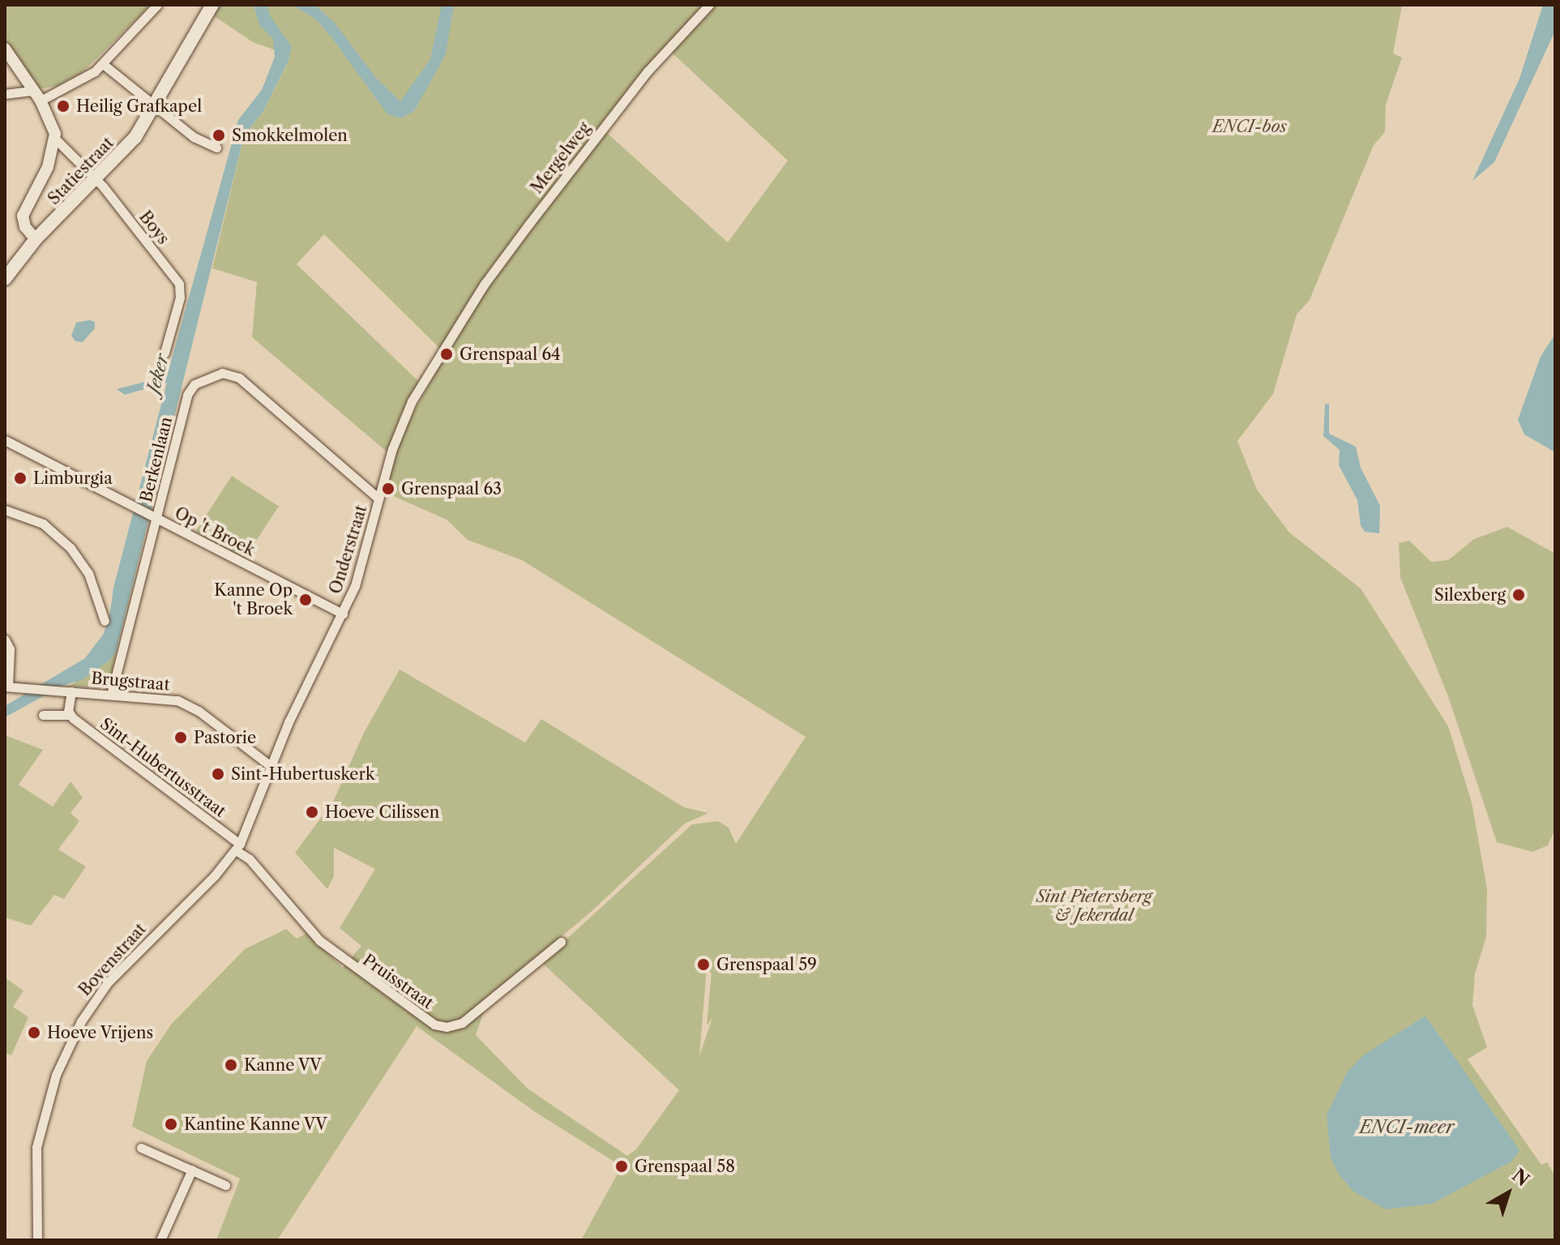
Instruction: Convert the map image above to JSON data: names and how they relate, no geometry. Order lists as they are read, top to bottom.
{
  "streets": {
    "main road": ["Statiestraat"],
    "street": [
      "Mergelweg",
      "Boys",
      "Berkenlaan",
      "Op 't Broek",
      "Onderstraat",
      "Brugstraat",
      "Sint-Hubertusstraat",
      "Bovenstraat",
      "Pruisstraat"
    ]
  },
  "crossings": [
    ["Mergelweg", "Onderstraat"],
    ["Statiestraat", "Boys"],
    ["Berkenlaan", "Op 't Broek"],
    ["Berkenlaan", "Onderstraat"],
    ["Berkenlaan", "Brugstraat"],
    ["Op 't Broek", "Onderstraat"],
    ["Onderstraat", "Brugstraat"],
    ["Onderstraat", "Bovenstraat"],
    ["Brugstraat", "Bovenstraat"],
    ["Sint-Hubertusstraat", "Bovenstraat"],
    ["Sint-Hubertusstraat", "Pruisstraat"],
    ["Bovenstraat", "Pruisstraat"]
  ],
  "water": ["Jeker", "ENCI-meer"],
  "parks": ["ENCI-bos", "Sint Pietersberg & Jekerdal"],
  "places": [
    "Heilig Grafkapel",
    "Smokkelmolen",
    "Grenspaal 64",
    "Limburgia",
    "Grenspaal 63",
    "Silexberg",
    "Kanne Op 't Broek",
    "Pastorie",
    "Sint-Hubertuskerk",
    "Hoeve Cilissen",
    "Grenspaal 59",
    "Hoeve Vrijens",
    "Kanne VV",
    "Kantine Kanne VV",
    "Grenspaal 58"
  ],
  "north": "top right"
}
